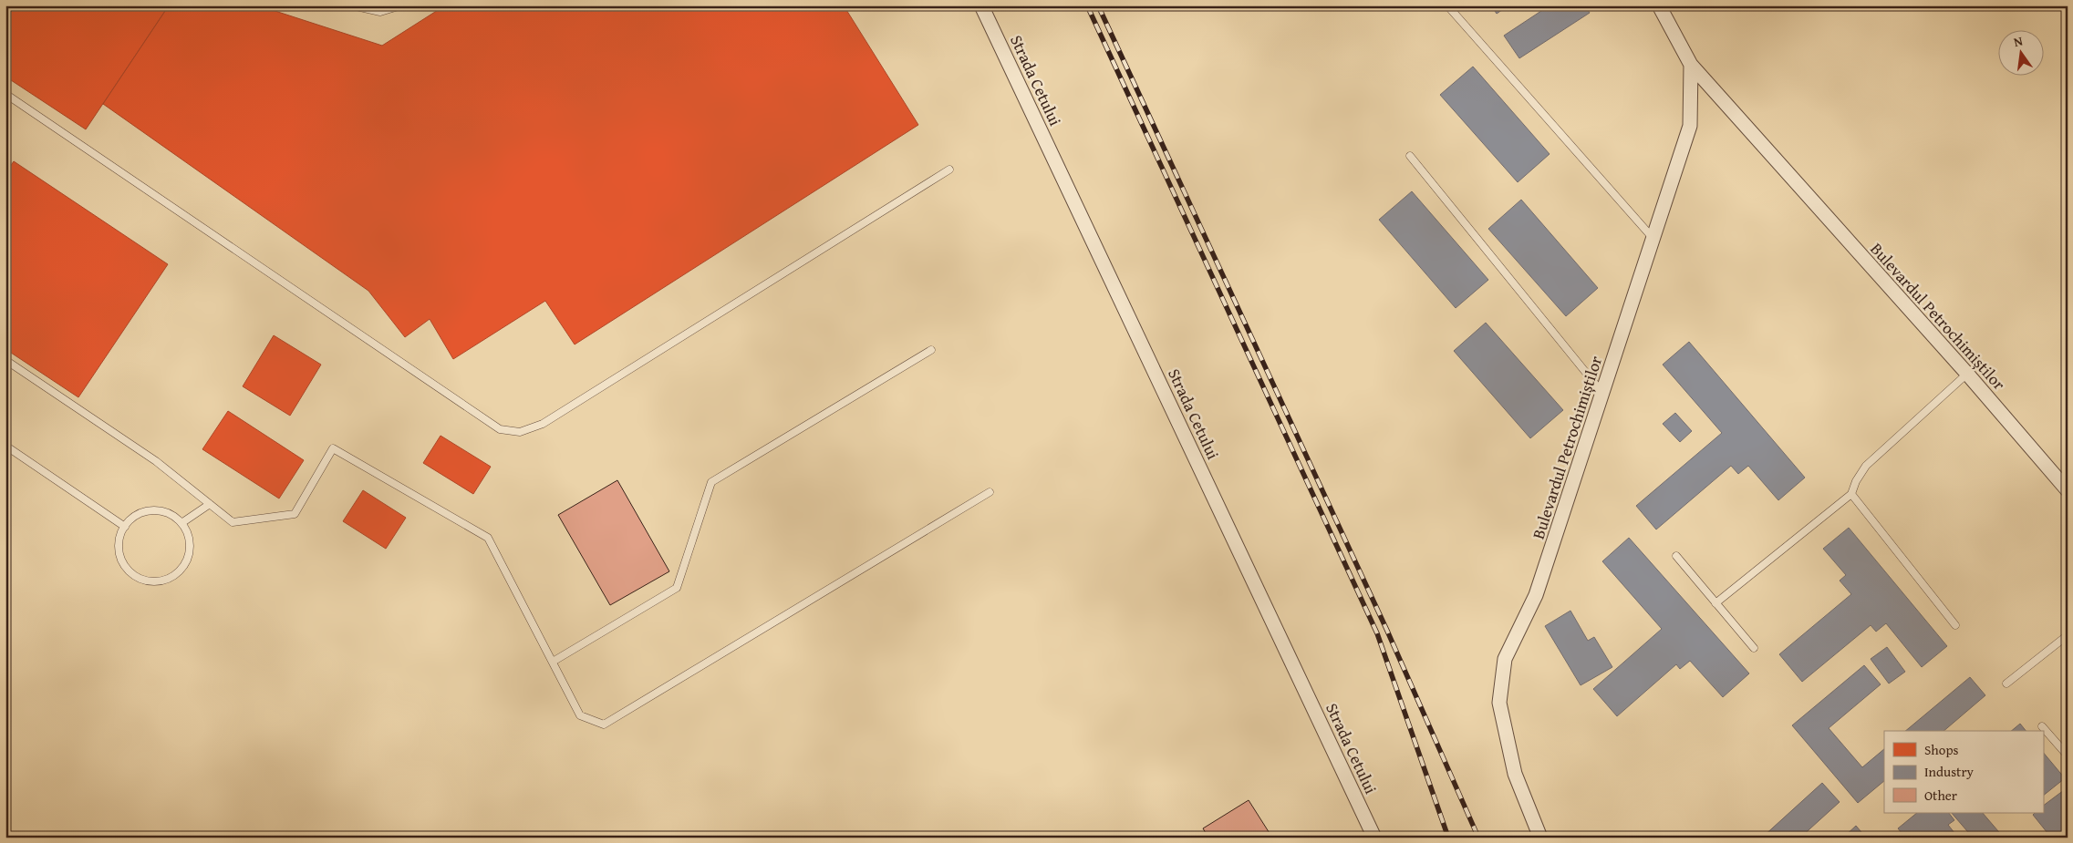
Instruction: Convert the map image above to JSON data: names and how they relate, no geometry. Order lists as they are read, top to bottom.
{
  "streets": {
    "street": ["Strada Cetului", "Bulevardul Petrochimiștilor"]
  },
  "legend": ["Shops", "Industry", "Other"],
  "north": "top"
}
